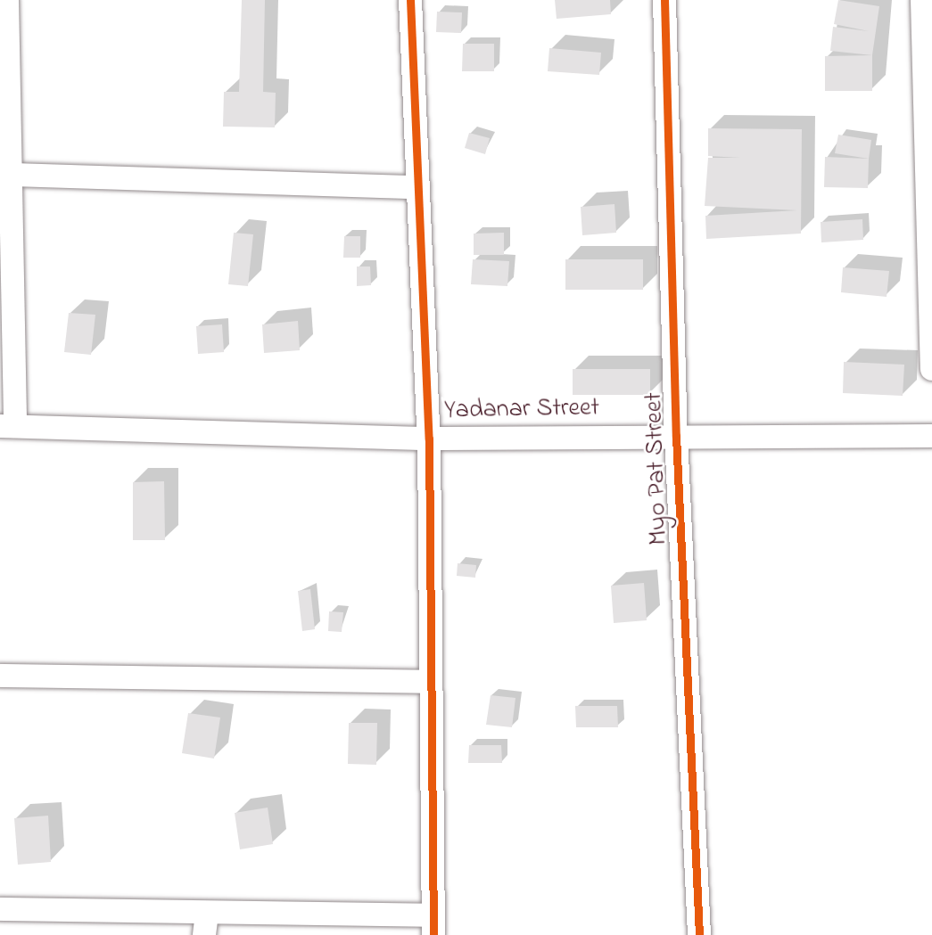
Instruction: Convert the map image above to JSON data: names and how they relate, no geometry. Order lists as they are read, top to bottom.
{
  "streets": {
    "street": ["Yadanar Street", "Myo Pat Street"]
  },
  "crossings": [
    ["Yadanar Street", "Myo Pat Street"]
  ]
}
